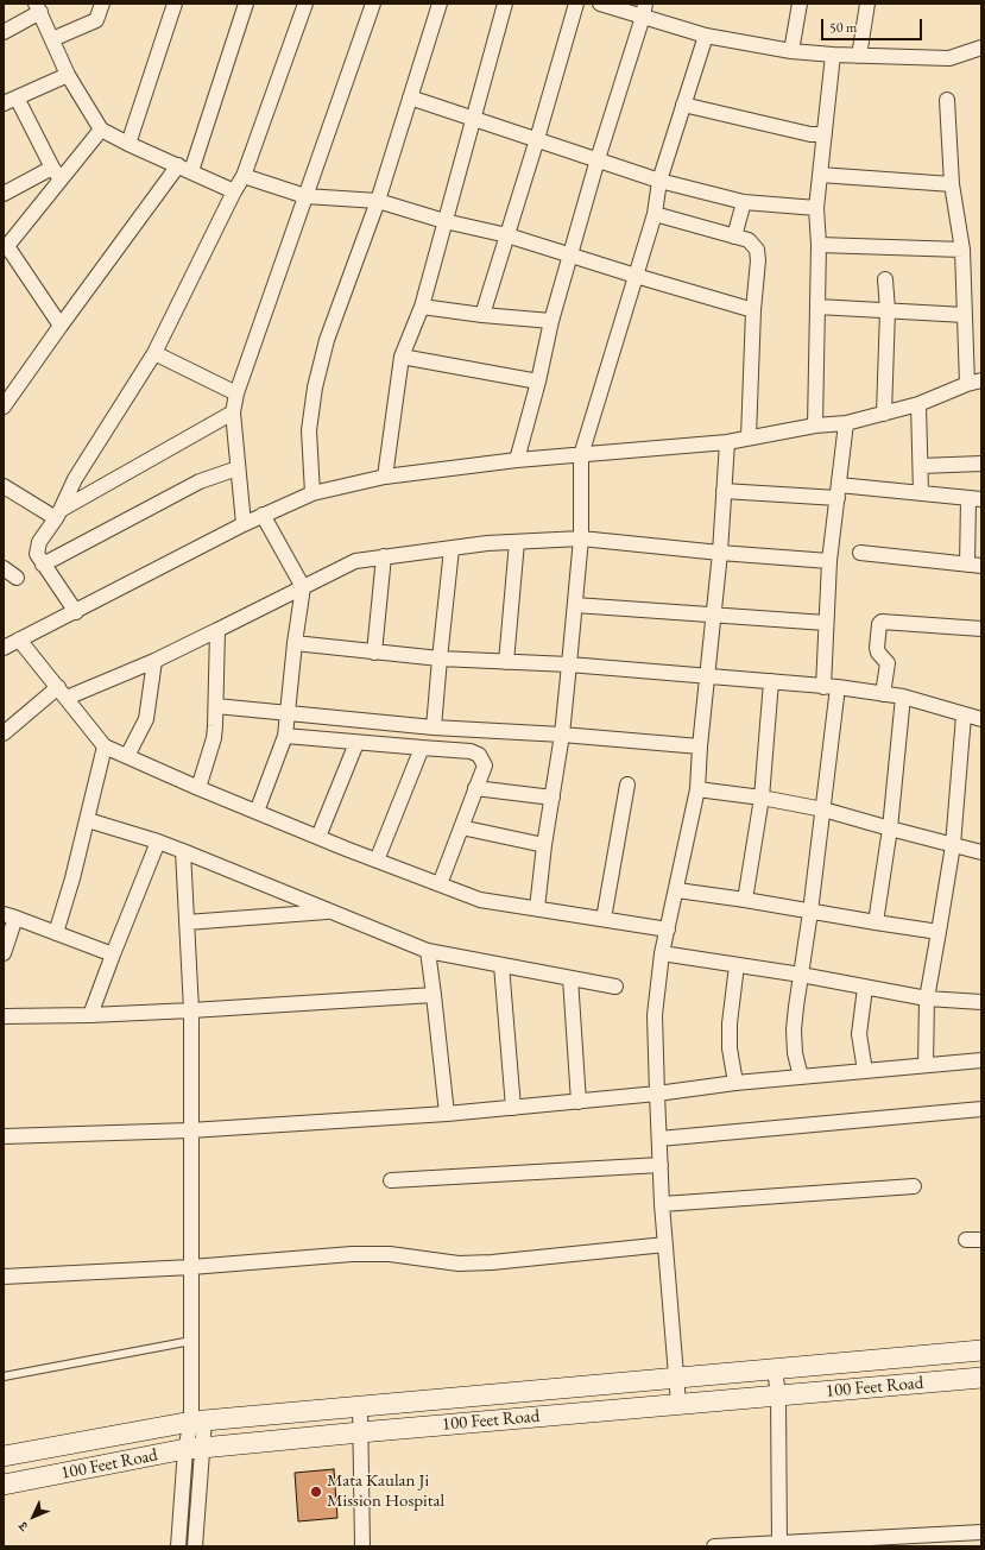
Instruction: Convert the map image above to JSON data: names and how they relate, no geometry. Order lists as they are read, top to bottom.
{
  "streets": {
    "main road": ["100 Feet Road"]
  },
  "places": ["Mata Kaulan Ji Mission Hospital"],
  "scale_bar": "50 m",
  "north": "bottom left"
}
